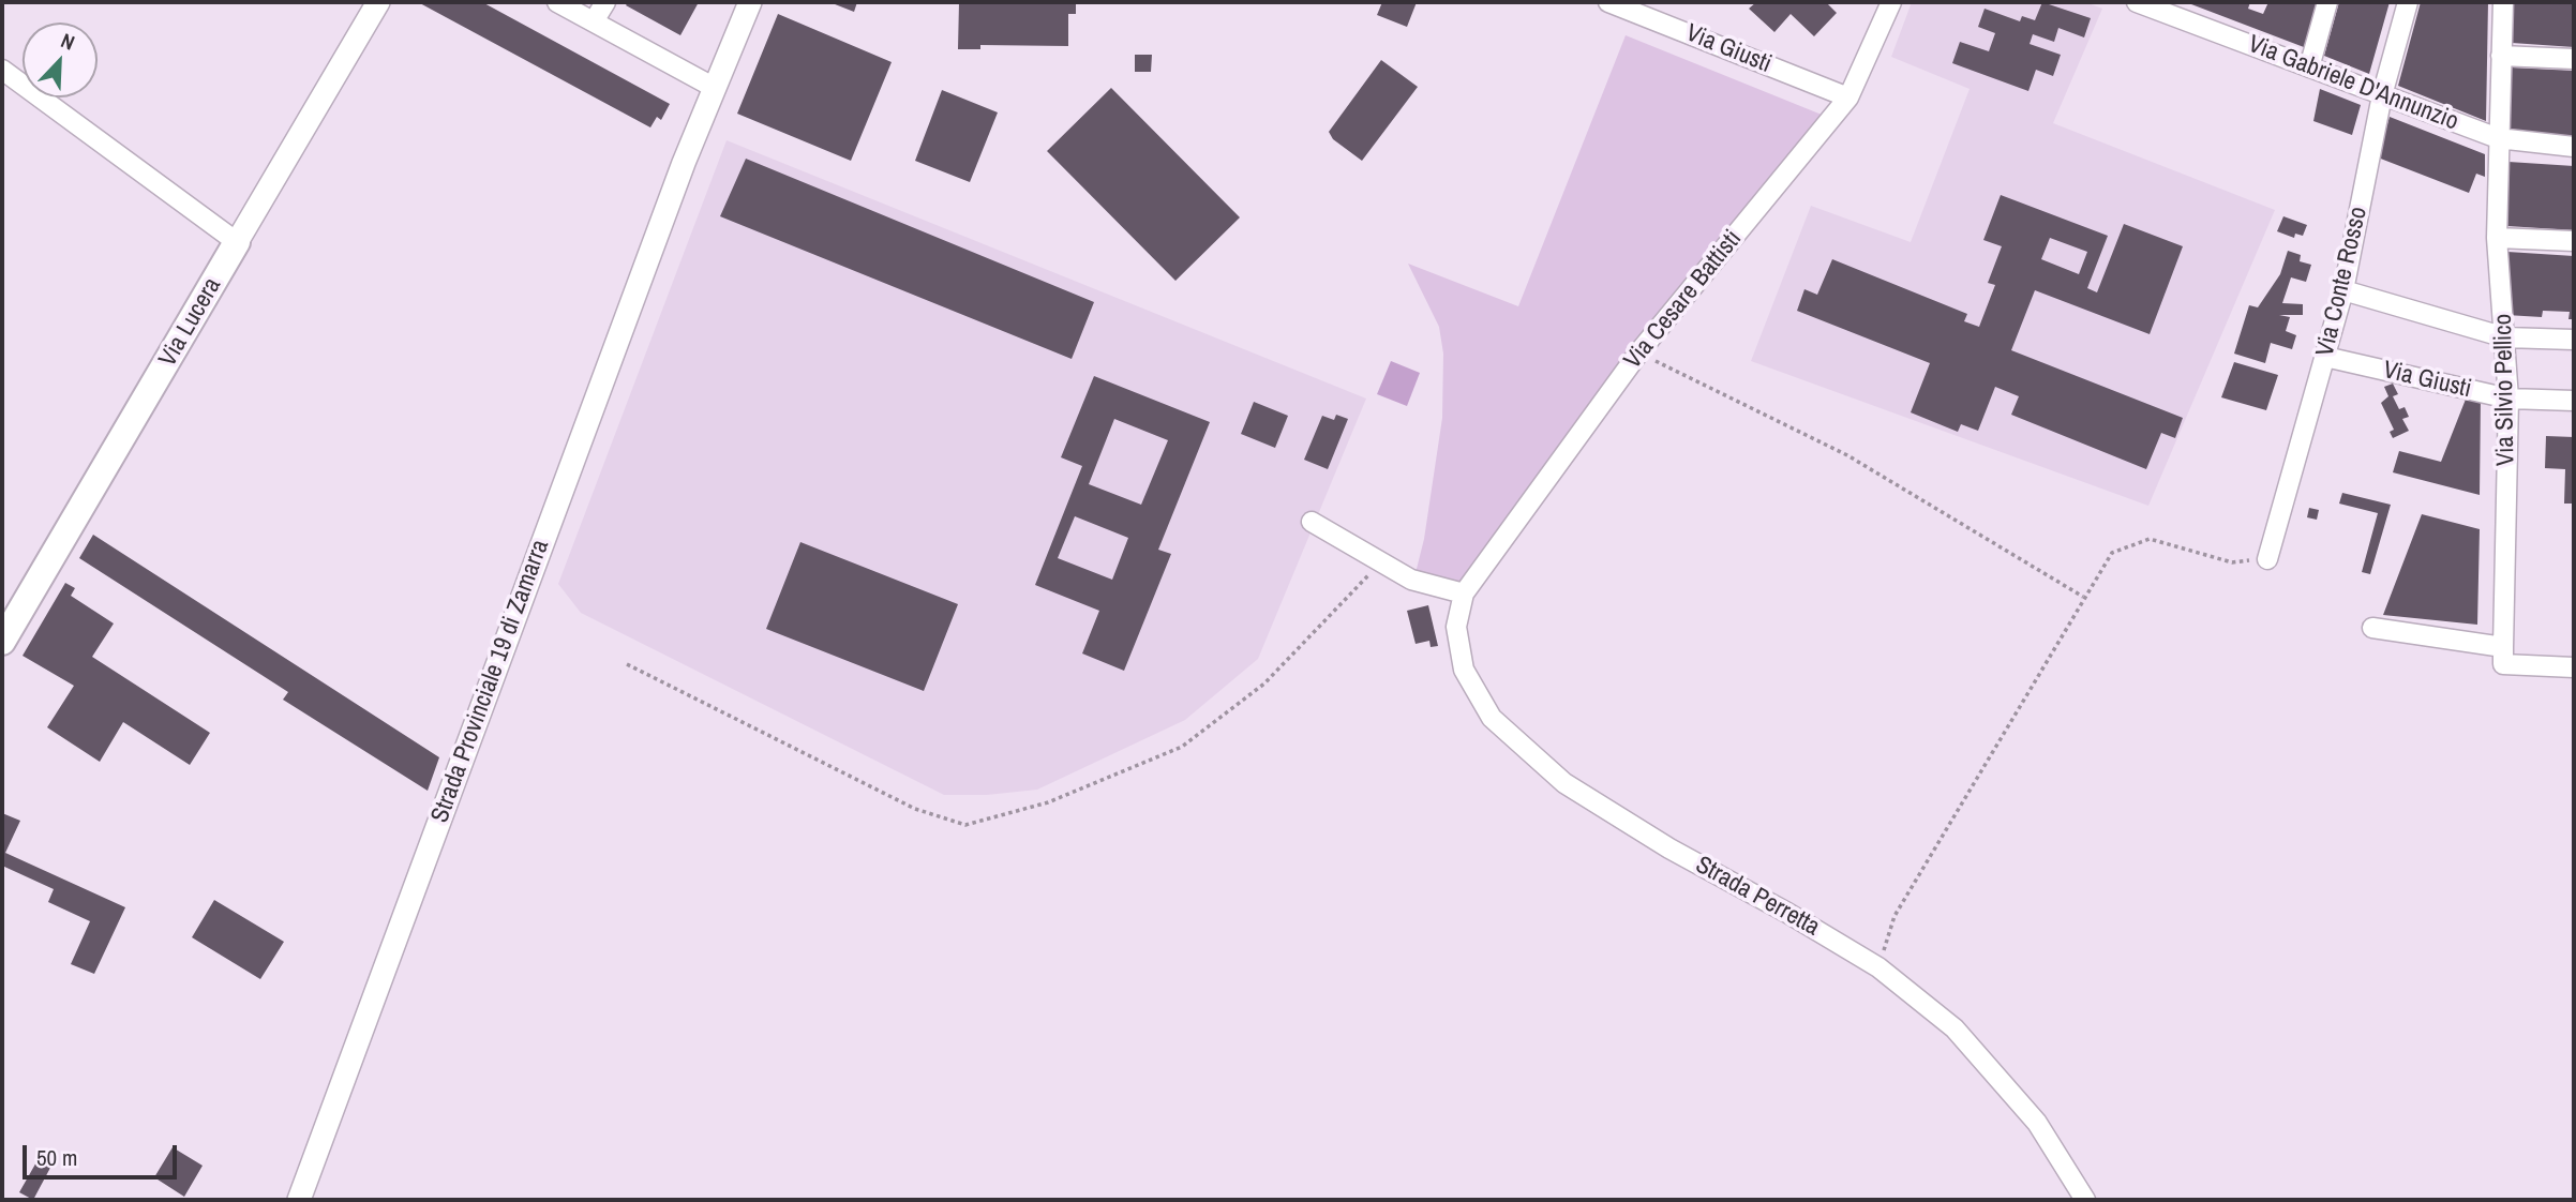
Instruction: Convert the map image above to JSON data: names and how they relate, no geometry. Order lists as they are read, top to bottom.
{
  "streets": {
    "main road": ["Via Lucera"],
    "street": [
      "Via Giusti",
      "Via Gabriele D'Annunzio",
      "Via Conte Rosso",
      "Via Cesare Battisti",
      "Via Silvio Pellico",
      "Strada Provinciale 19 di Zamarra",
      "Strada Perretta"
    ]
  },
  "crossings": [
    ["Via Giusti", "Via Conte Rosso"],
    ["Via Giusti", "Via Cesare Battisti"],
    ["Via Giusti", "Via Silvio Pellico"],
    ["Via Gabriele D'Annunzio", "Via Conte Rosso"],
    ["Via Gabriele D'Annunzio", "Via Silvio Pellico"],
    ["Via Cesare Battisti", "Strada Perretta"]
  ],
  "scale_bar": "50 m",
  "north": "top right"
}
